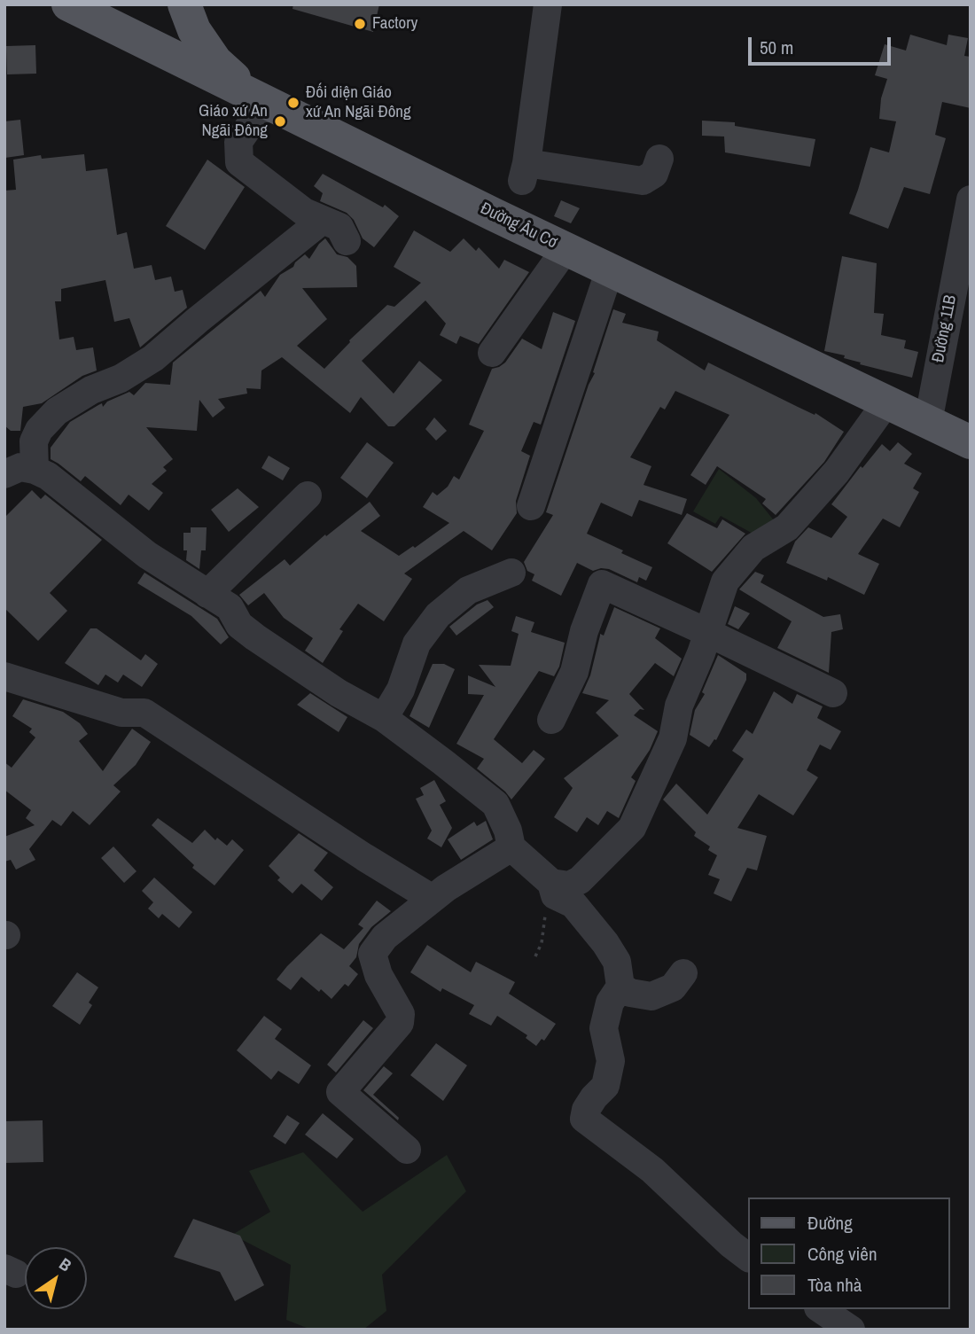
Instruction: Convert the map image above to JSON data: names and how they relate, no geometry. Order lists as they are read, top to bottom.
{
  "streets": {
    "main road": ["Đường Âu Cơ"],
    "street": ["Đường 11B"]
  },
  "crossings": [
    ["Đường Âu Cơ", "Đường 11B"]
  ],
  "places": ["Factory", "Đối diện Giáo xứ An Ngãi Đông", "Giáo xứ An Ngãi Đông"],
  "legend": ["Đường", "Công viên", "Tòa nhà"],
  "scale_bar": "50 m",
  "north": "top right"
}
